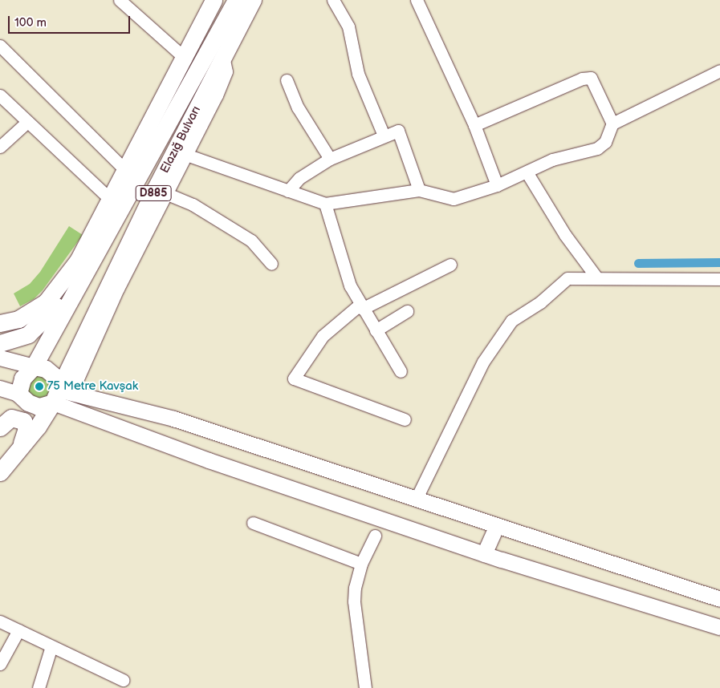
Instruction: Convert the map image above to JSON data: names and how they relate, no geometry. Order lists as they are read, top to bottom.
{
  "streets": {
    "highway": ["Elazığ Bulvarı", "D885"]
  },
  "places": ["75 Metre Kavşak"],
  "scale_bar": "100 m"
}
